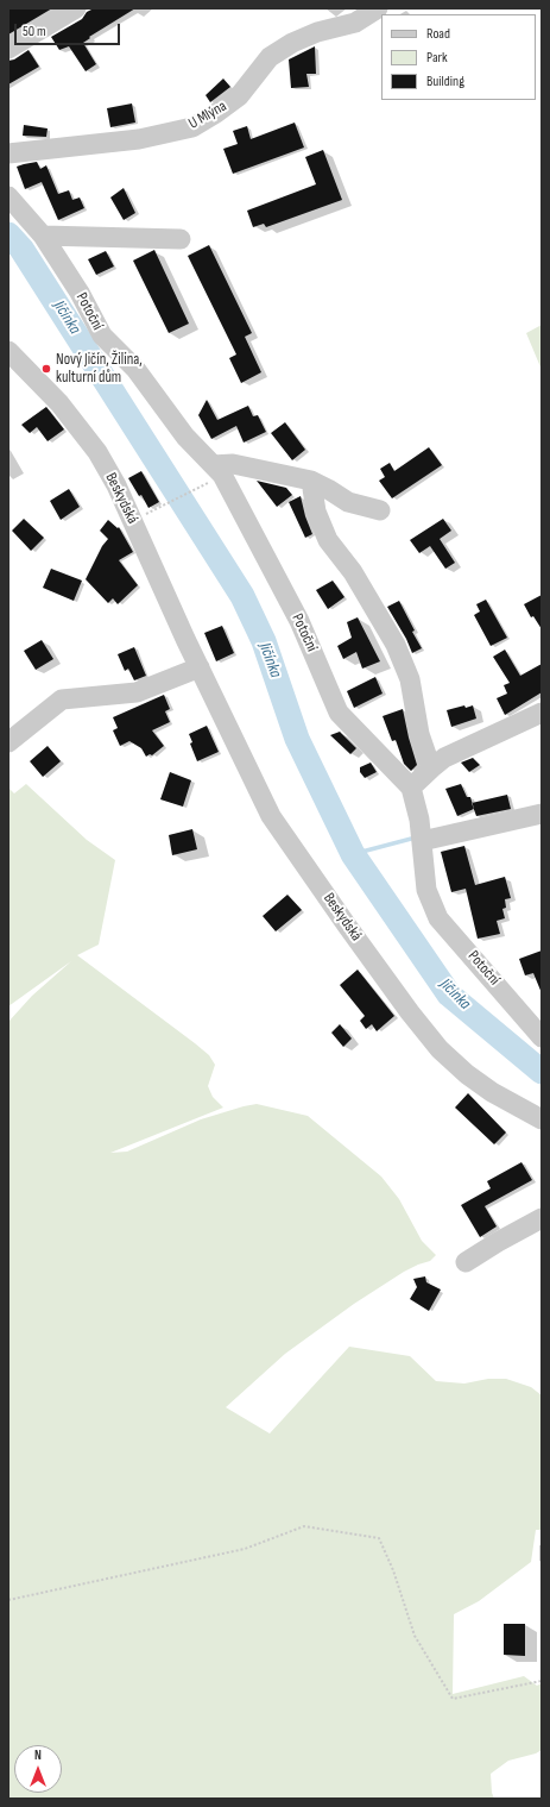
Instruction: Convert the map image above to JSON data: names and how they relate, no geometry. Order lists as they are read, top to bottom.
{
  "streets": {
    "street": ["U Mlýna", "Potoční", "Beskydská"]
  },
  "water": ["Jičínka"],
  "places": ["Nový Jičín, Žilina, kulturní dům"],
  "legend": ["Road", "Park", "Building"],
  "scale_bar": "50 m",
  "north": "top"
}
